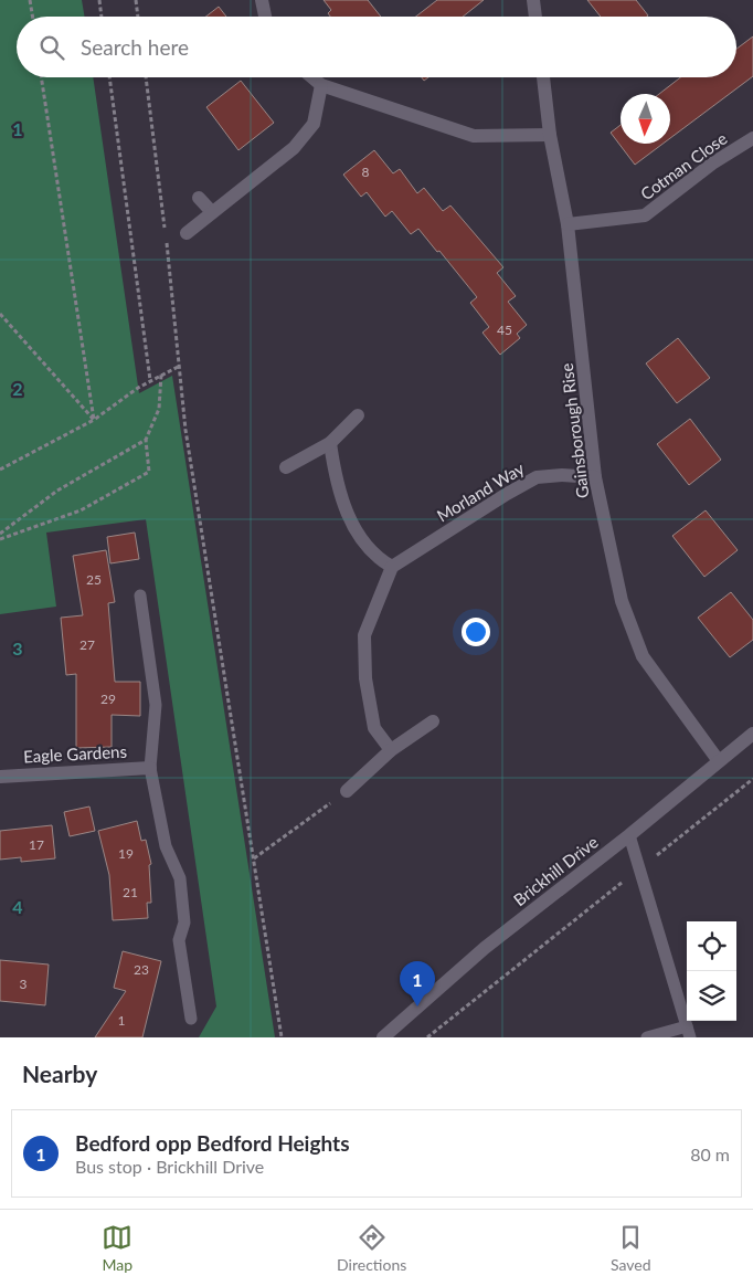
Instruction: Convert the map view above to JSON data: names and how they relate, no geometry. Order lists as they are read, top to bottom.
{
  "streets": {
    "street": [
      "Cotman Close",
      "Gainsborough Rise",
      "Morland Way",
      "Eagle Gardens",
      "Brickhill Drive"
    ]
  },
  "crossings": [
    ["Cotman Close", "Gainsborough Rise"],
    ["Gainsborough Rise", "Morland Way"],
    ["Gainsborough Rise", "Brickhill Drive"]
  ],
  "house_numbers": [
    "8",
    "45",
    "25",
    "27",
    "29",
    "17",
    "19",
    "21",
    "23",
    "3",
    "1"
  ],
  "north": "bottom",
  "page": {
    "search": "Search here",
    "pins": "1",
    "heading": "Nearby",
    "list": [
      {
        "mark": "1",
        "name": "Bedford opp Bedford Heights",
        "note": "Bus stop · Brickhill Drive",
        "value": "80 m"
      }
    ],
    "nav": ["Map", "Directions", "Saved"]
  },
  "grid": {
    "rows": [
      "1",
      "2",
      "3",
      "4"
    ]
  }
}
